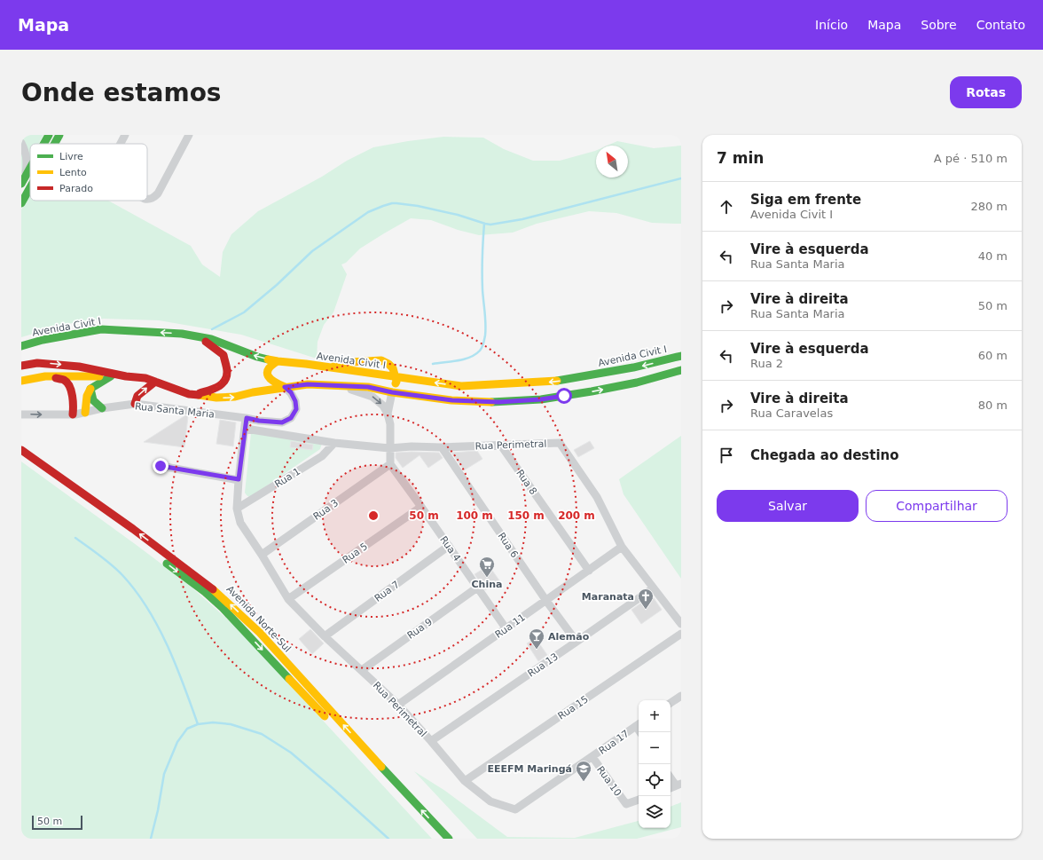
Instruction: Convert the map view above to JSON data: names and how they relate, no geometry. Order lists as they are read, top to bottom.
{
  "streets": {
    "main road": ["Avenida Civit I", "Avenida Norte-Sul"],
    "street": [
      "Rua Santa Maria",
      "Rua Perimetral",
      "Rua 1",
      "Rua 8",
      "Rua 3",
      "Rua 6",
      "Rua 4",
      "Rua 5",
      "Rua 7",
      "Rua 11",
      "Rua 9",
      "Rua 13",
      "Rua 15",
      "Rua 17",
      "Rua 10"
    ]
  },
  "crossings": [
    ["Rua Perimetral", "Rua 1"],
    ["Rua Perimetral", "Rua 8"],
    ["Rua Perimetral", "Rua 3"],
    ["Rua Perimetral", "Rua 6"],
    ["Rua Perimetral", "Rua 5"],
    ["Rua Perimetral", "Rua 7"],
    ["Rua Perimetral", "Rua 11"],
    ["Rua Perimetral", "Rua 9"],
    ["Rua Perimetral", "Rua 13"],
    ["Rua Perimetral", "Rua 15"],
    ["Rua Perimetral", "Rua 17"],
    ["Rua 8", "Rua 11"],
    ["Rua 3", "Rua 4"],
    ["Rua 6", "Rua 11"],
    ["Rua 6", "Rua 13"],
    ["Rua 4", "Rua 5"],
    ["Rua 4", "Rua 7"],
    ["Rua 4", "Rua 11"],
    ["Rua 4", "Rua 9"],
    ["Rua 17", "Rua 10"]
  ],
  "places": {
    "supermarket": ["China"],
    "church": ["Maranata"],
    "bar": ["Alemão"],
    "school or university": ["EEEFM Maringá"]
  },
  "legend": ["Livre", "Lento", "Parado"],
  "scale_bar": "50 m",
  "north": "top left",
  "page": {
    "header": "Mapa",
    "nav": [
      "Início",
      "Mapa",
      "Sobre",
      "Contato"
    ],
    "buttons": [
      "Rotas",
      ["Salvar", "Compartilhar"]
    ],
    "title": "Onde estamos",
    "heading": ["7 min", "A pé · 510 m"],
    "list": [
      ["Siga em frente", "Avenida Civit I", "280 m"],
      ["Vire à esquerda", "Rua Santa Maria", "40 m"],
      ["Vire à direita", "Rua Santa Maria", "50 m"],
      ["Vire à esquerda", "Rua 2", "60 m"],
      ["Vire à direita", "Rua Caravelas", "80 m"],
      "Chegada ao destino"
    ],
    "map_buttons": ["+", "−"],
    "scale": "50 m"
  },
  "rings": [
    "50 m",
    "100 m",
    "150 m",
    "200 m"
  ]
}
